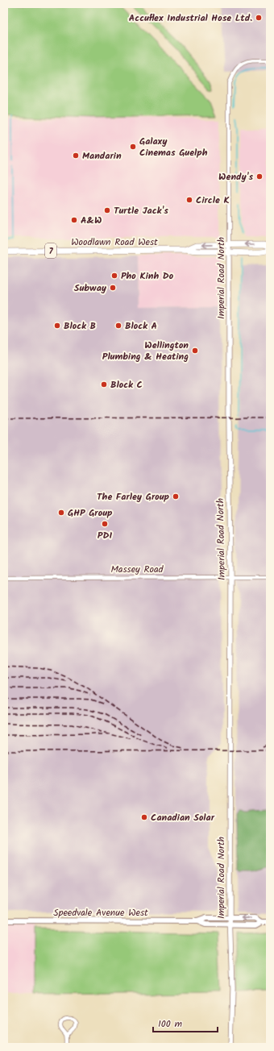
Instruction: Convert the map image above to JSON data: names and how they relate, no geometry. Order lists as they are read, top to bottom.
{
  "streets": {
    "main road": ["Woodlawn Road West", "7", "Speedvale Avenue West"],
    "street": ["Imperial Road North", "Massey Road"]
  },
  "crossings": [
    ["Woodlawn Road West", "Imperial Road North"],
    ["Imperial Road North", "Massey Road"],
    ["Imperial Road North", "Speedvale Avenue West"]
  ],
  "places": [
    "Accuflex Industrial Hose Ltd.",
    "Galaxy Cinemas Guelph",
    "Mandarin",
    "Wendy's",
    "Circle K",
    "Turtle Jack's",
    "A&W",
    "Pho Kinh Do",
    "Subway",
    "Block B",
    "Block A",
    "Wellington Plumbing & Heating",
    "Block C",
    "The Farley Group",
    "GHP Group",
    "PDI",
    "Canadian Solar"
  ],
  "scale_bar": "100 m"
}
